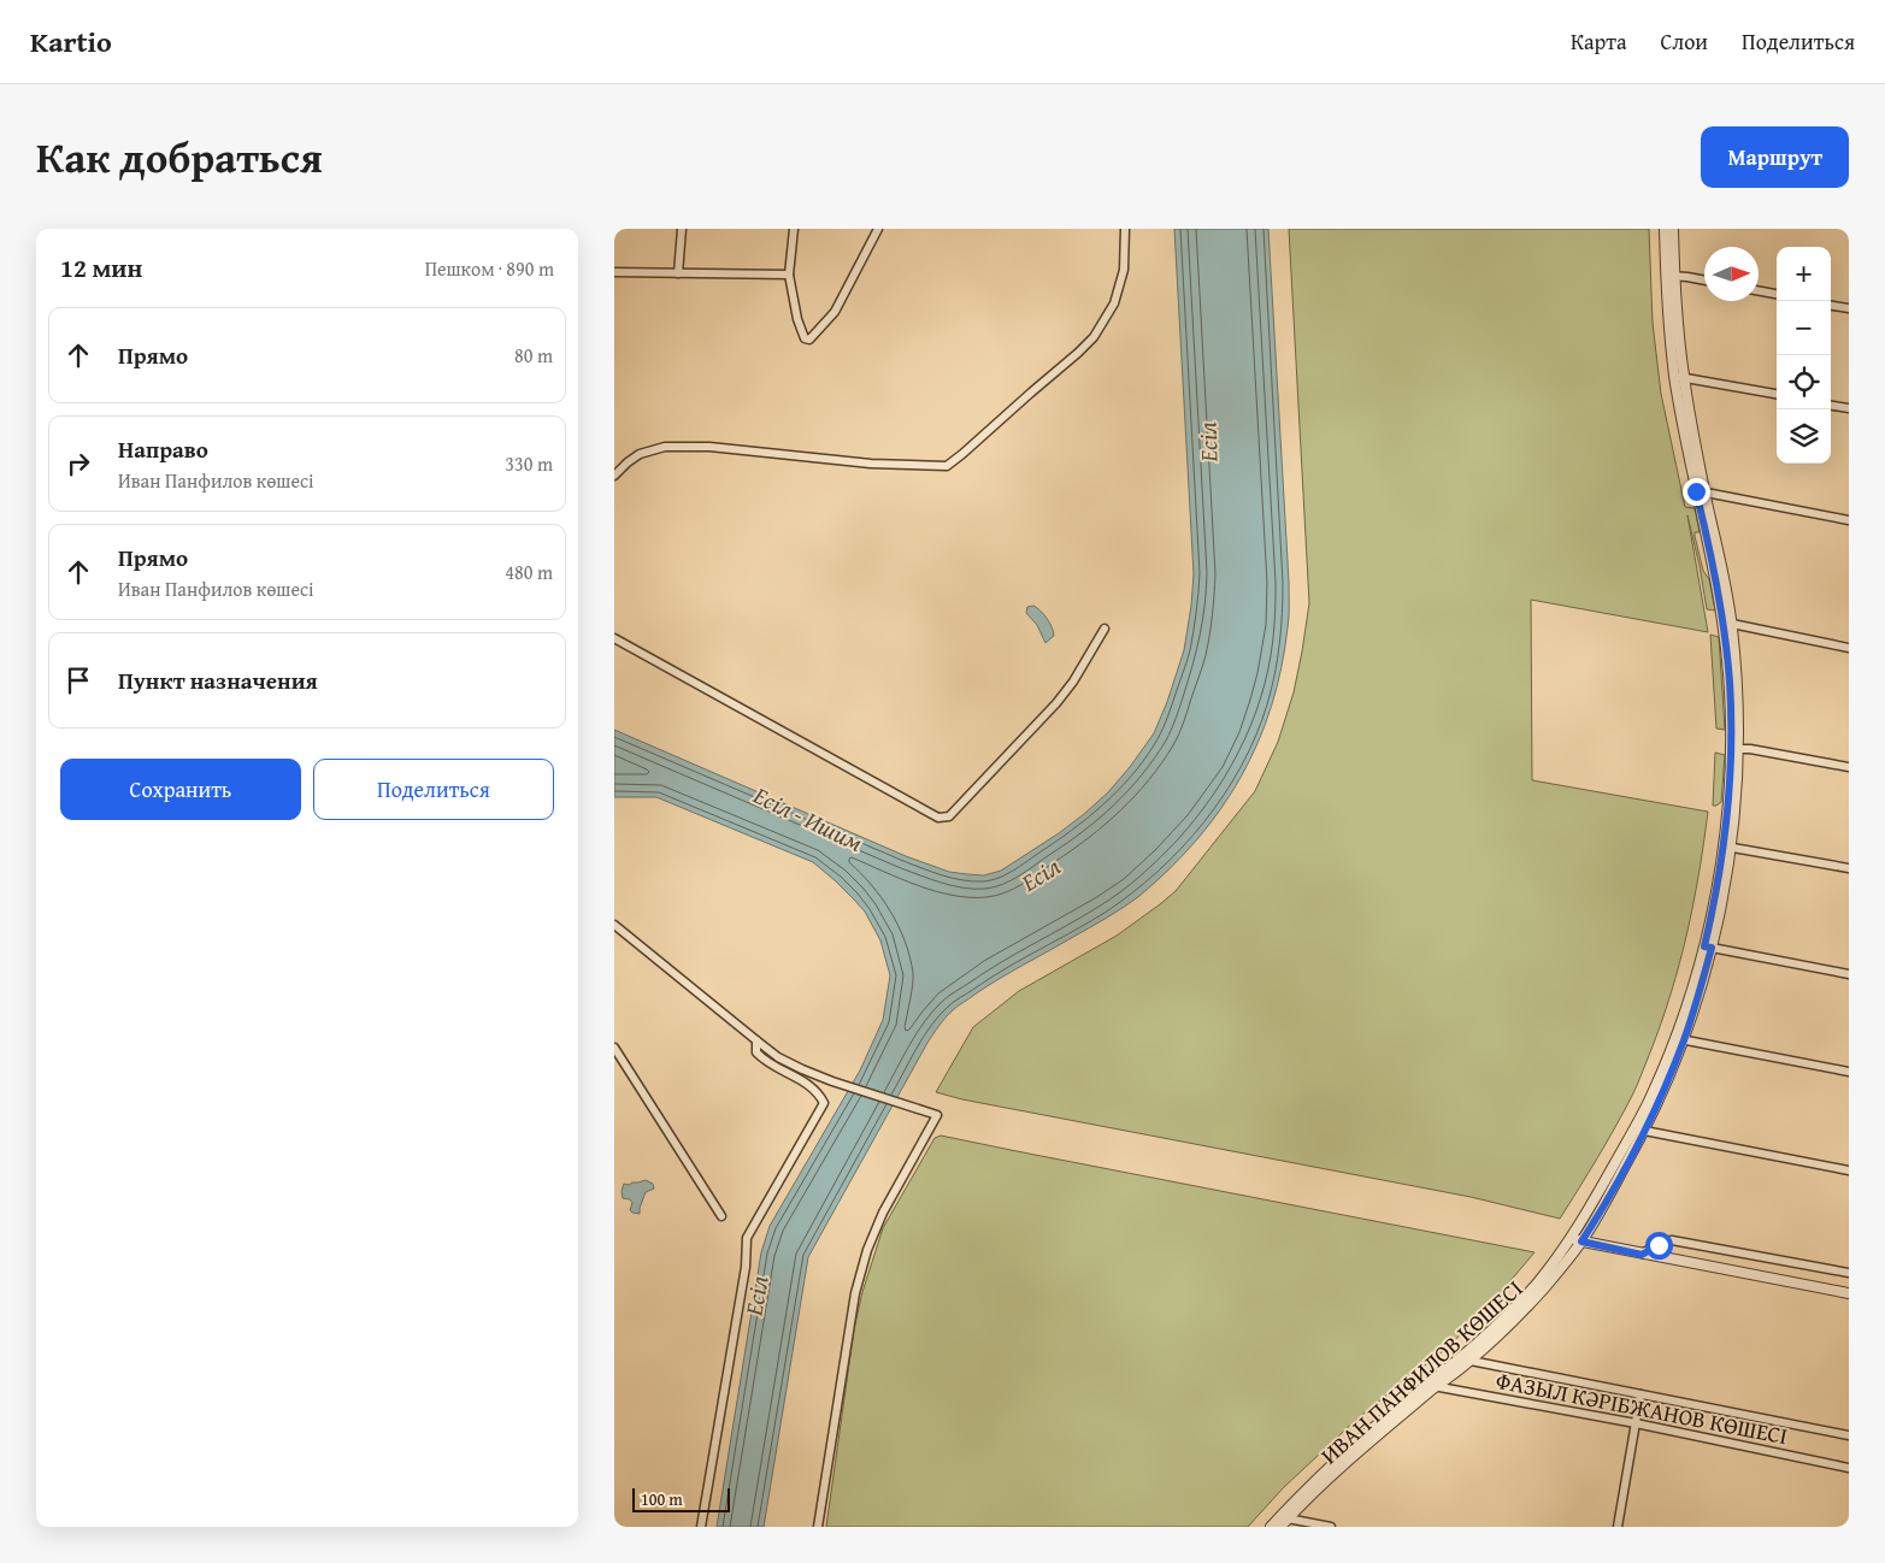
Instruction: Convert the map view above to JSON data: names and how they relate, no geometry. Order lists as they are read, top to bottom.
{
  "streets": {
    "street": ["ИВАН ПАНФИЛОВ КӨШЕСІ", "ФАЗЫЛ КӘРІБЖАНОВ КӨШЕСІ"]
  },
  "crossings": [
    ["ИВАН ПАНФИЛОВ КӨШЕСІ", "ФАЗЫЛ КӘРІБЖАНОВ КӨШЕСІ"]
  ],
  "water": ["Есіл", "Есіл - Ишим"],
  "scale_bar": "100 m",
  "north": "right",
  "page": {
    "header": "Kartio",
    "nav": ["Карта", "Слои", "Поделиться"],
    "title": "Как добраться",
    "buttons": [
      "Маршрут",
      ["Сохранить", "Поделиться"]
    ],
    "heading": ["12 мин", "Пешком · 890 m"],
    "map_buttons": ["+", "−"],
    "list": [
      ["Прямо", "80 m"],
      ["Направо", "Иван Панфилов көшесі", "330 m"],
      ["Прямо", "Иван Панфилов көшесі", "480 m"],
      "Пункт назначения"
    ],
    "scale": "100 m"
  }
}
